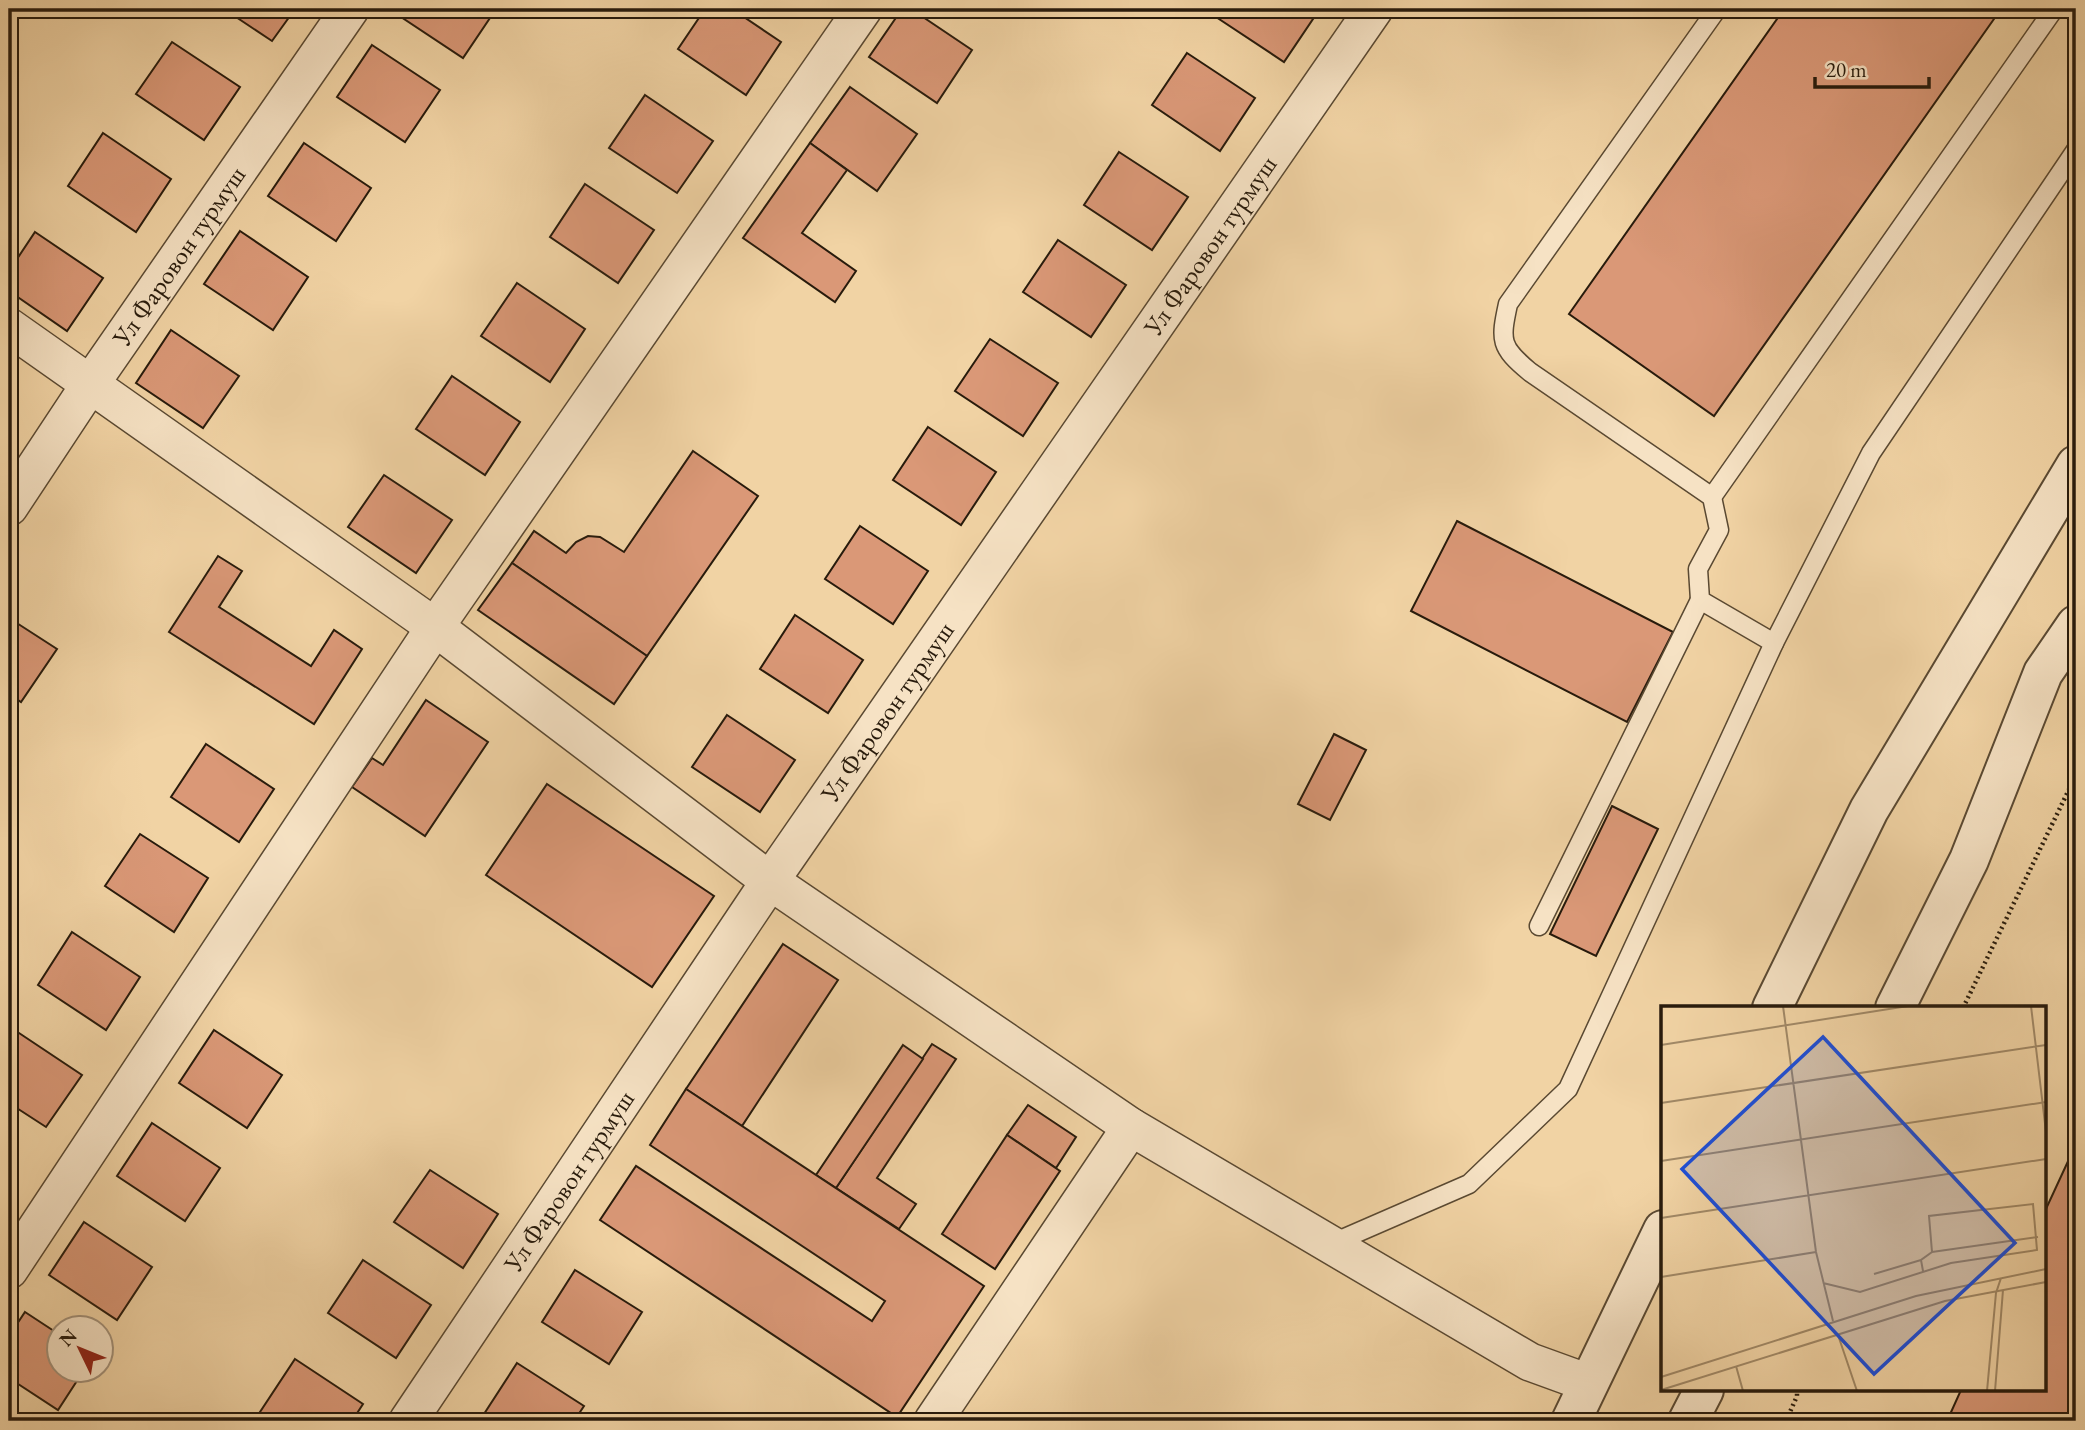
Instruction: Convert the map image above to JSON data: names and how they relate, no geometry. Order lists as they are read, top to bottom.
{
  "streets": {
    "street": ["Ул Фаровон турмуш"]
  },
  "scale_bar": "20 m",
  "north": "top left"
}
